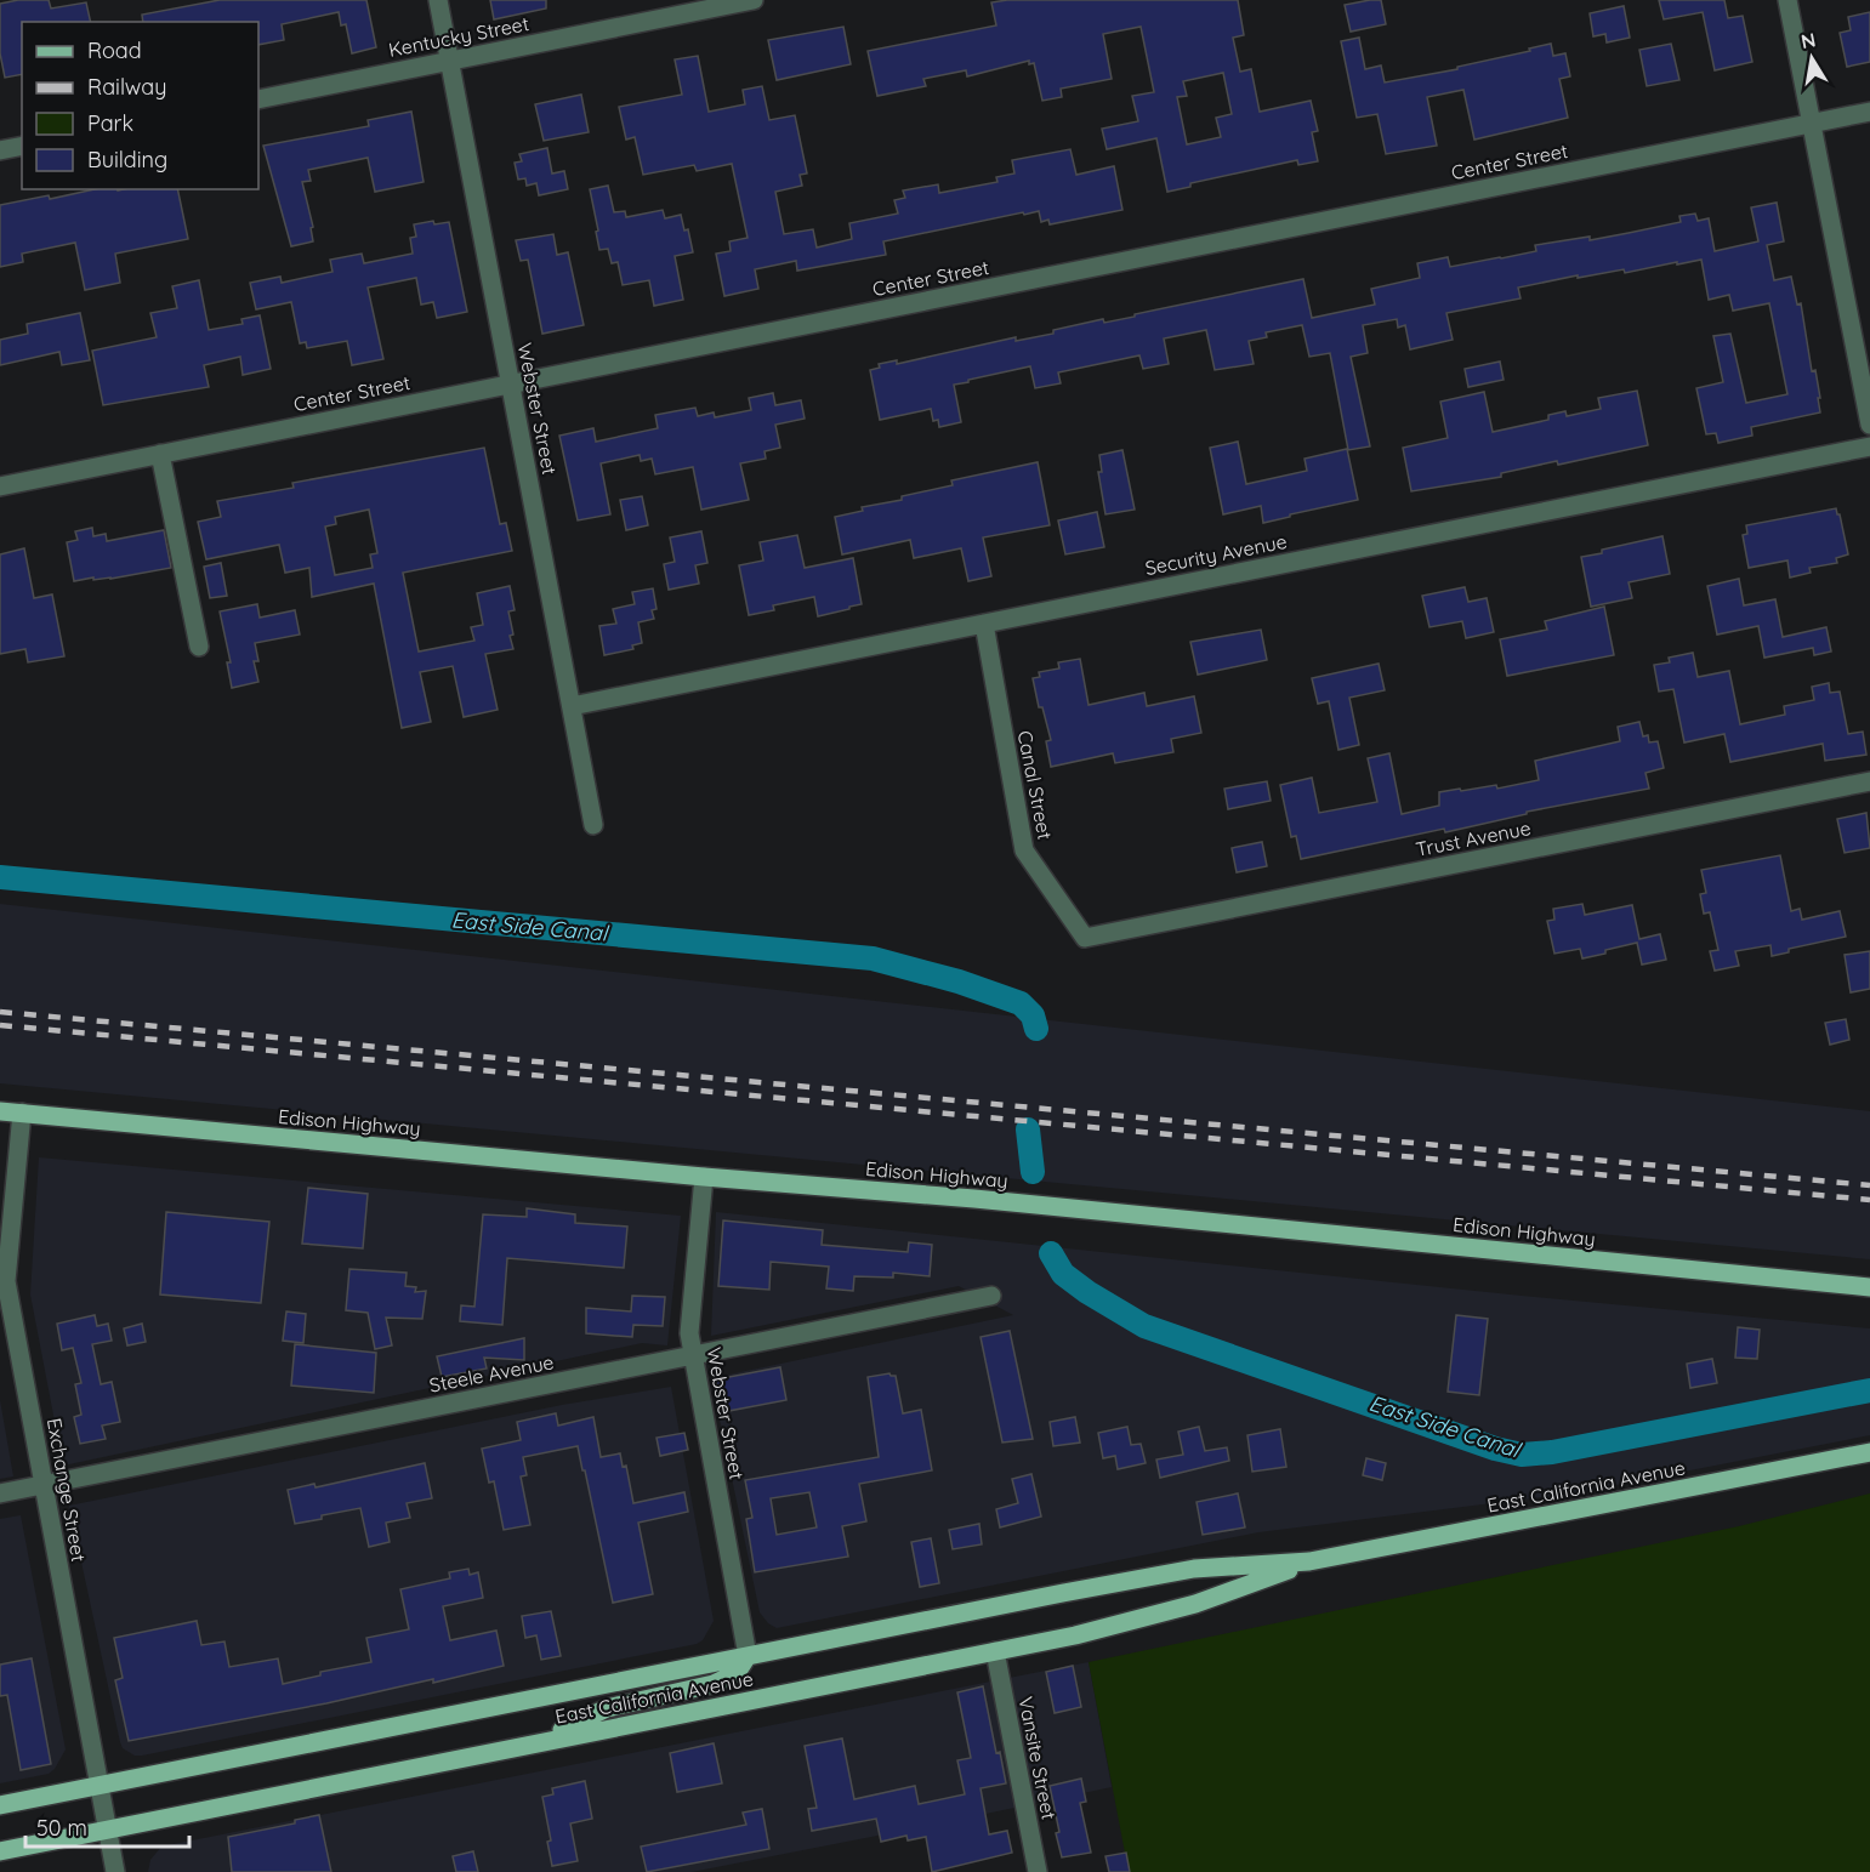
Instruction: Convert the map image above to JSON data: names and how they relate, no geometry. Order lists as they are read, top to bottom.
{
  "streets": {
    "main road": ["Edison Highway", "East California Avenue"],
    "street": [
      "Kentucky Street",
      "Center Street",
      "Webster Street",
      "Security Avenue",
      "Canal Street",
      "Trust Avenue",
      "Steele Avenue",
      "Exchange Street",
      "Vansite Street"
    ]
  },
  "crossings": [
    ["Kentucky Street", "Webster Street"],
    ["Center Street", "Webster Street"],
    ["Webster Street", "Security Avenue"],
    ["Webster Street", "Edison Highway"],
    ["Webster Street", "Steele Avenue"],
    ["Webster Street", "East California Avenue"],
    ["Security Avenue", "Canal Street"],
    ["Canal Street", "Trust Avenue"],
    ["Edison Highway", "Exchange Street"],
    ["Steele Avenue", "Exchange Street"],
    ["East California Avenue", "Exchange Street"],
    ["East California Avenue", "Vansite Street"]
  ],
  "water": ["East Side Canal"],
  "legend": [
    "Road",
    "Railway",
    "Park",
    "Building"
  ],
  "scale_bar": "50 m",
  "north": "top"
}
